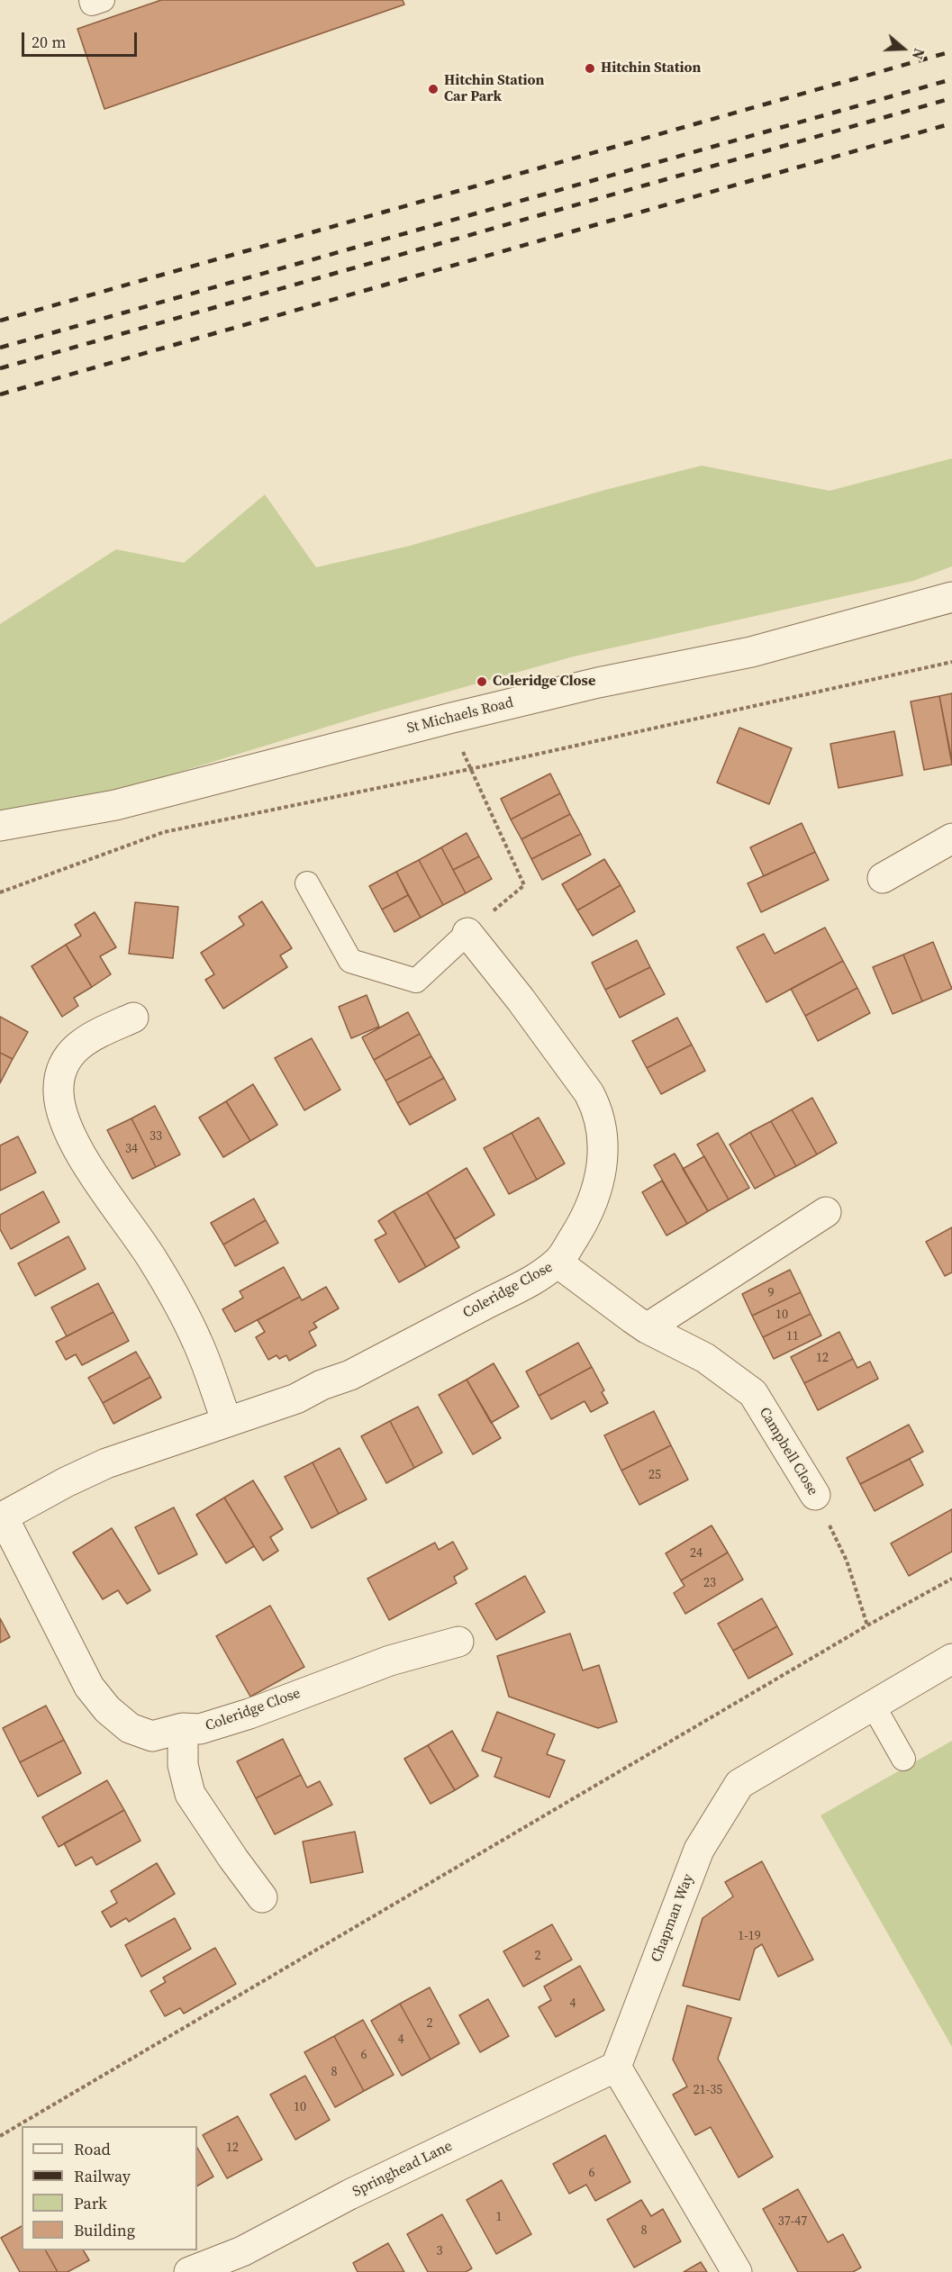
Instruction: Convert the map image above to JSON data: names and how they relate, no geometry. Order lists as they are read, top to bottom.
{
  "streets": {
    "street": [
      "St Michaels Road",
      "Coleridge Close",
      "Campbell Close",
      "Chapman Way",
      "Springhead Lane"
    ]
  },
  "crossings": [
    ["Coleridge Close", "Campbell Close"],
    ["Chapman Way", "Springhead Lane"]
  ],
  "places": ["Hitchin Station", "Hitchin Station Car Park", "Coleridge Close"],
  "house_numbers": [
    "33",
    "34",
    "9",
    "10",
    "11",
    "12",
    "25",
    "24",
    "23",
    "1-19",
    "2",
    "4",
    "2",
    "4",
    "6",
    "8",
    "21-35",
    "10",
    "12",
    "6",
    "1",
    "37-47",
    "8",
    "3"
  ],
  "legend": [
    "Road",
    "Railway",
    "Park",
    "Building"
  ],
  "scale_bar": "20 m",
  "north": "right"
}
